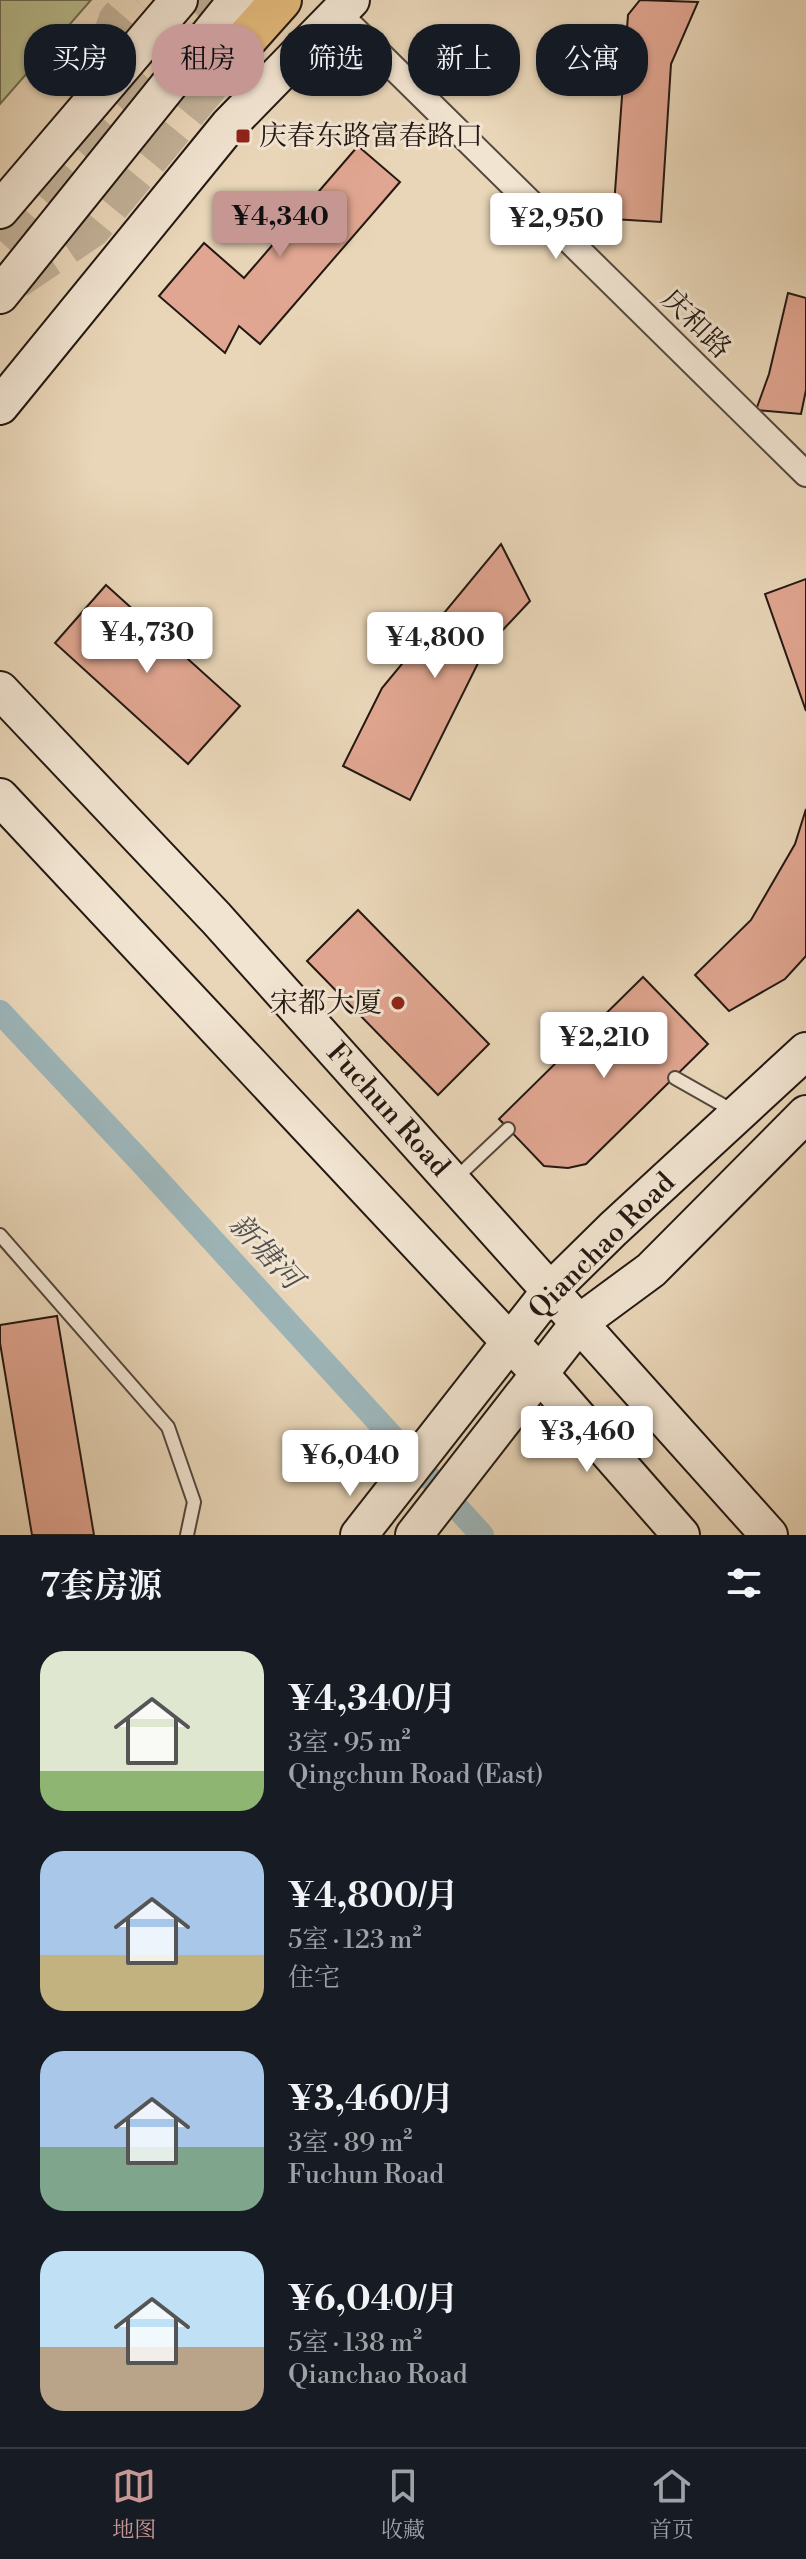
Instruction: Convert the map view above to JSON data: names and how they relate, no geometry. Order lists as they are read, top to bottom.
{
  "streets": {
    "main road": ["Fuchun Road", "Qianchao Road"],
    "street": ["庆和路"]
  },
  "crossings": [
    ["Fuchun Road", "Qianchao Road"]
  ],
  "water": ["新塘河"],
  "places": {
    "transit": ["庆春东路富春路口"],
    "other": ["宋都大厦"]
  },
  "page": {
    "chip": [
      "买房",
      "租房",
      "筛选",
      "新上",
      "公寓"
    ],
    "price": [
      "¥4,340",
      "¥2,950",
      "¥4,730",
      "¥4,800",
      "¥2,210",
      "¥3,460",
      "¥6,040"
    ],
    "heading": "7套房源",
    "list": [
      {
        "name": "¥4,340/月",
        "note": "3室 · 95 m² · Qingchun Road (East)"
      },
      {
        "name": "¥4,800/月",
        "note": "5室 · 123 m² · 住宅"
      },
      {
        "name": "¥3,460/月",
        "note": "3室 · 89 m² · Fuchun Road"
      },
      {
        "name": "¥6,040/月",
        "note": "5室 · 138 m² · Qianchao Road"
      }
    ],
    "tabs": ["地图", "收藏", "首页"]
  }
}
